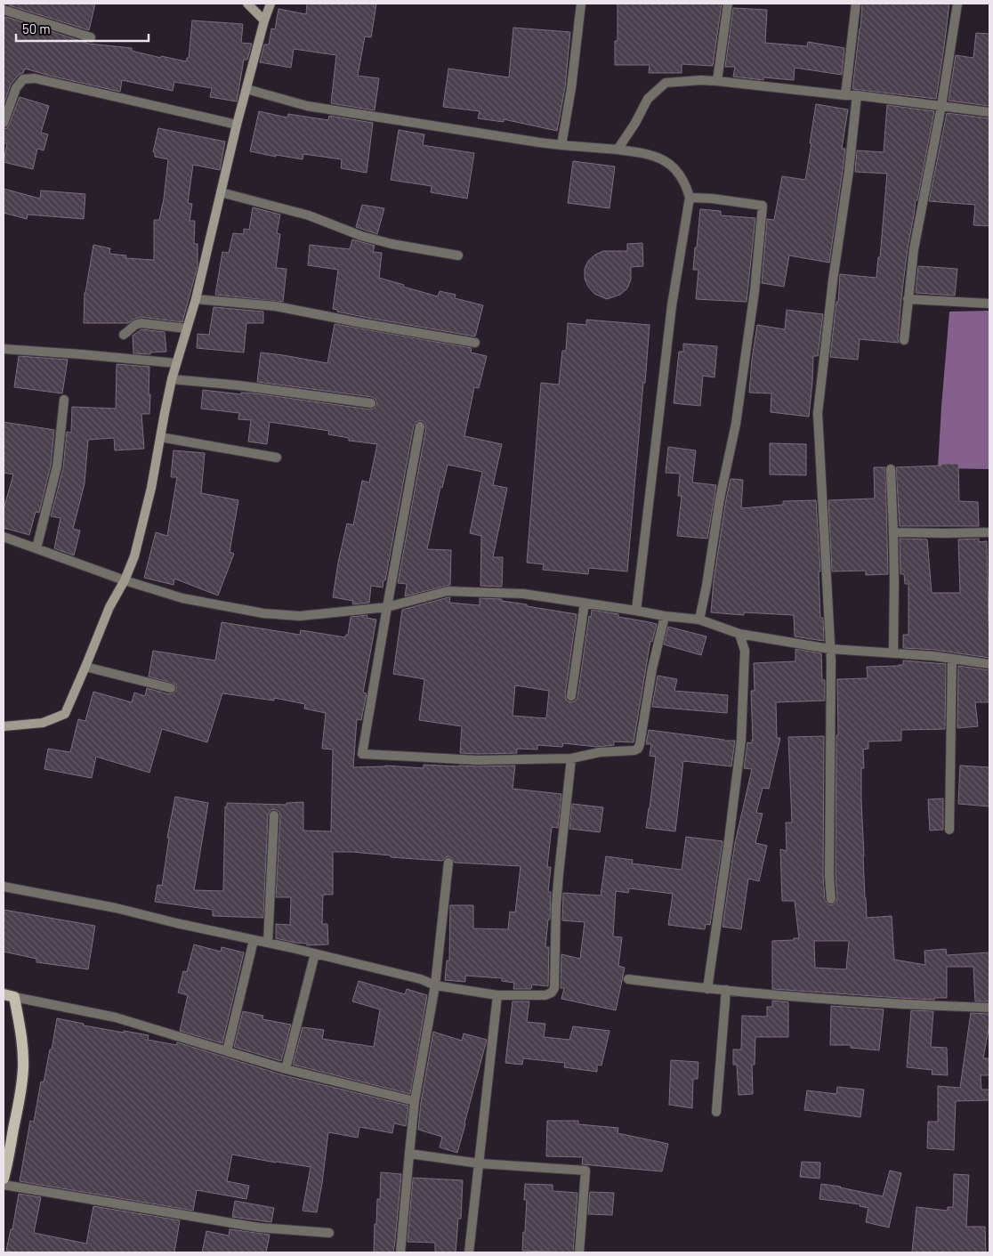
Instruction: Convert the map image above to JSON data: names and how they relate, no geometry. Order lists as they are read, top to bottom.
{
  "scale_bar": "50 m"
}
